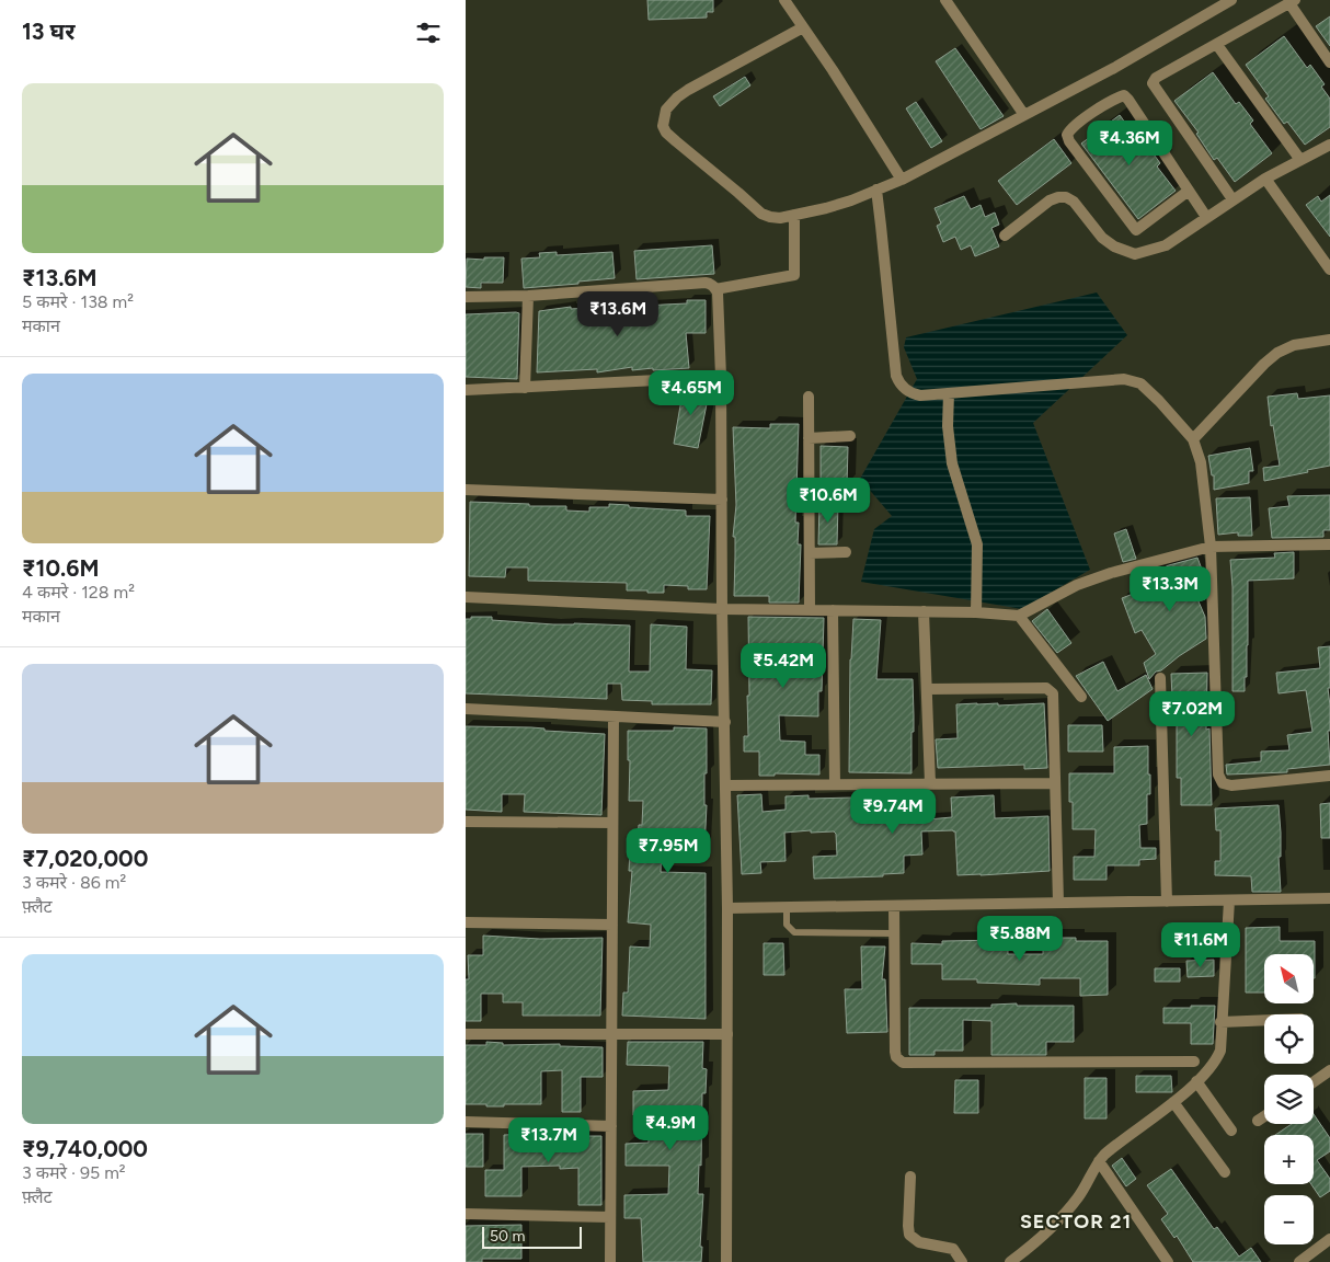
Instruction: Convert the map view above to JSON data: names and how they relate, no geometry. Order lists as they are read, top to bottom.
{
  "districts": ["SECTOR 21"],
  "scale_bar": "50 m",
  "north": "top left",
  "page": {
    "heading": "13 घर",
    "list": [
      {
        "name": "₹13.6M",
        "note": "5 कमरे · 138 m² · मकान"
      },
      {
        "name": "₹10.6M",
        "note": "4 कमरे · 128 m² · मकान"
      },
      {
        "name": "₹7,020,000",
        "note": "3 कमरे · 86 m² · फ़्लैट"
      },
      {
        "name": "₹9,740,000",
        "note": "3 कमरे · 95 m² · फ़्लैट"
      }
    ],
    "price": [
      "₹4.36M",
      "₹13.6M",
      "₹4.65M",
      "₹10.6M",
      "₹13.3M",
      "₹5.42M",
      "₹7.02M",
      "₹9.74M",
      "₹7.95M",
      "₹5.88M",
      "₹11.6M",
      "₹4.9M",
      "₹13.7M"
    ],
    "map_buttons": ["+", "−"],
    "scale": "50 m"
  }
}
